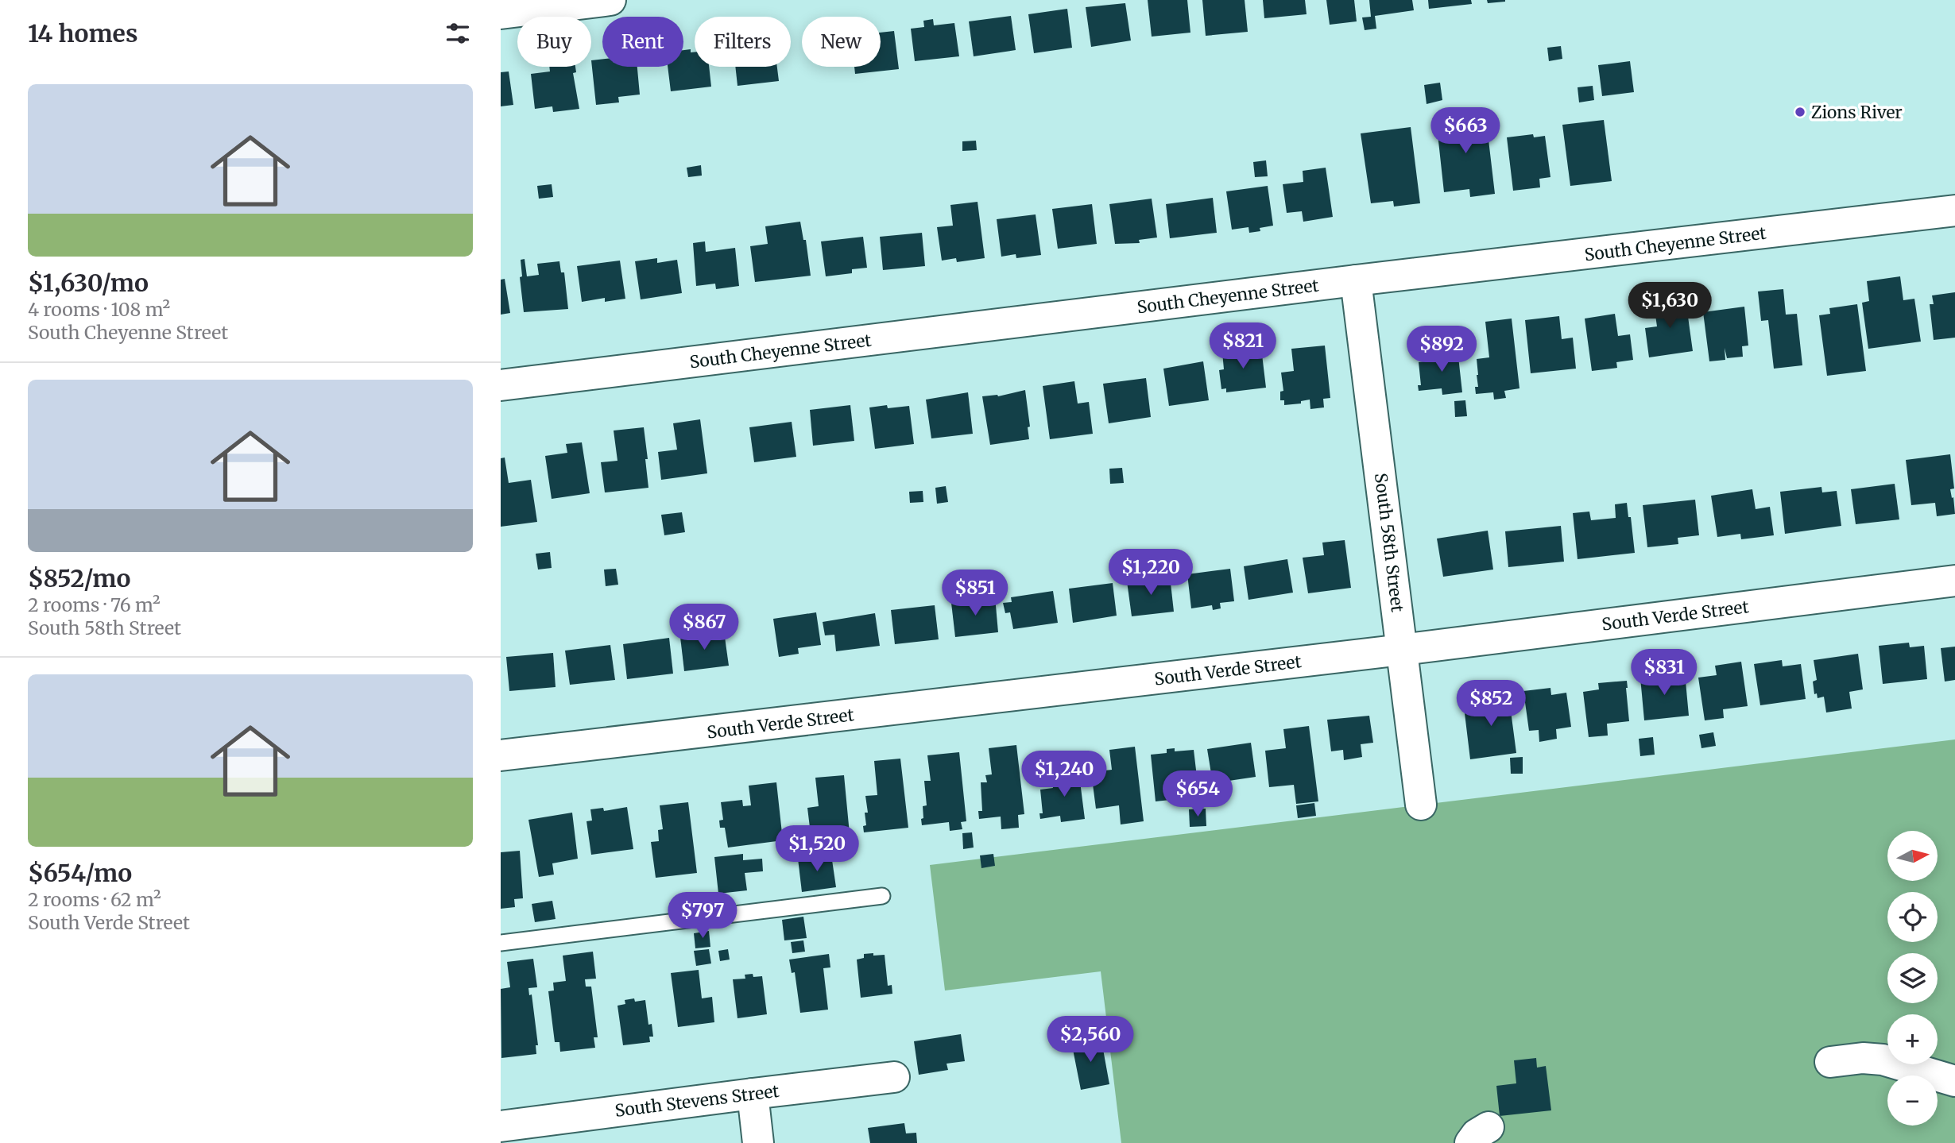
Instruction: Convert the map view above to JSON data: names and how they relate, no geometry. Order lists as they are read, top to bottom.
{
  "streets": {
    "street": [
      "South Cheyenne Street",
      "South 58th Street",
      "South Verde Street",
      "South Stevens Street"
    ]
  },
  "crossings": [
    ["South Cheyenne Street", "South 58th Street"],
    ["South 58th Street", "South Verde Street"]
  ],
  "places": ["Zions River"],
  "north": "right",
  "page": {
    "heading": "14 homes",
    "chip": [
      "Buy",
      "Rent",
      "Filters",
      "New"
    ],
    "list": [
      {
        "name": "$1,630/mo",
        "note": "4 rooms · 108 m² · South Cheyenne Street"
      },
      {
        "name": "$852/mo",
        "note": "2 rooms · 76 m² · South 58th Street"
      },
      {
        "name": "$654/mo",
        "note": "2 rooms · 62 m² · South Verde Street"
      }
    ],
    "price": [
      "$663",
      "$1,630",
      "$821",
      "$892",
      "$1,220",
      "$851",
      "$867",
      "$831",
      "$852",
      "$1,240",
      "$654",
      "$1,520",
      "$797",
      "$2,560"
    ],
    "map_buttons": ["+", "−"]
  }
}
